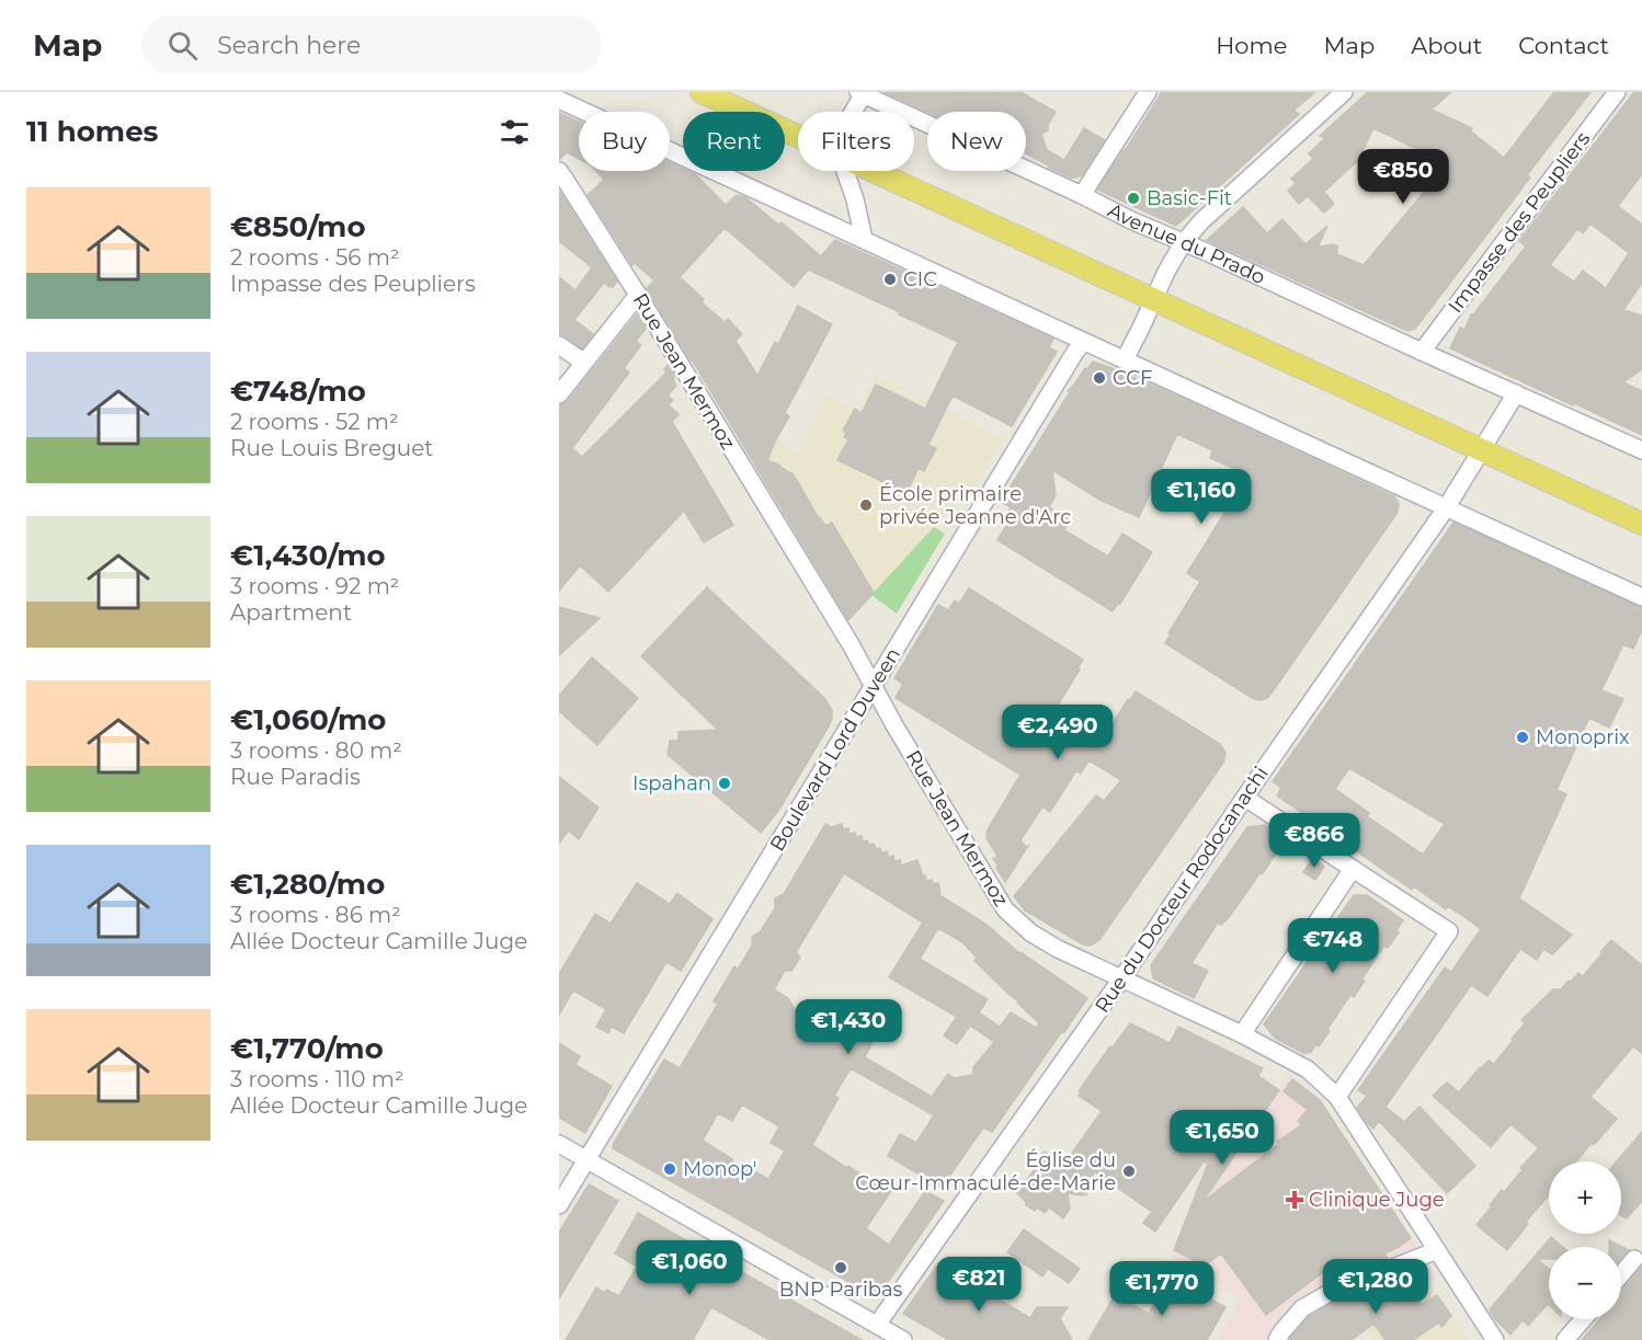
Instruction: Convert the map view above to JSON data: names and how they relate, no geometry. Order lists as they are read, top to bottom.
{
  "streets": {
    "street": [
      "Impasse des Peupliers",
      "Avenue du Prado",
      "Rue Jean Mermoz",
      "Boulevard Lord Duveen",
      "Rue du Docteur Rodocanachi"
    ]
  },
  "crossings": [
    ["Impasse des Peupliers", "Avenue du Prado"],
    ["Rue Jean Mermoz", "Boulevard Lord Duveen"],
    ["Rue Jean Mermoz", "Rue du Docteur Rodocanachi"]
  ],
  "places": {
    "other": [
      "Basic-Fit",
      "CIC",
      "CCF",
      "École primaire privée Jeanne d'Arc",
      "Monoprix",
      "Ispahan",
      "Monop'",
      "Église du Cœur-Immaculé-de-Marie",
      "BNP Paribas"
    ],
    "health": ["Clinique Juge"]
  },
  "page": {
    "header": "Map",
    "search": "Search here",
    "nav": [
      "Home",
      "Map",
      "About",
      "Contact"
    ],
    "heading": "11 homes",
    "chip": [
      "Buy",
      "Rent",
      "Filters",
      "New"
    ],
    "price": [
      "€850",
      "€1,160",
      "€2,490",
      "€866",
      "€748",
      "€1,430",
      "€1,650",
      "€1,060",
      "€821",
      "€1,280",
      "€1,770"
    ],
    "list": [
      {
        "name": "€850/mo",
        "note": "2 rooms · 56 m² · Impasse des Peupliers"
      },
      {
        "name": "€748/mo",
        "note": "2 rooms · 52 m² · Rue Louis Breguet"
      },
      {
        "name": "€1,430/mo",
        "note": "3 rooms · 92 m² · Apartment"
      },
      {
        "name": "€1,060/mo",
        "note": "3 rooms · 80 m² · Rue Paradis"
      },
      {
        "name": "€1,280/mo",
        "note": "3 rooms · 86 m² · Allée Docteur Camille Juge"
      },
      {
        "name": "€1,770/mo",
        "note": "3 rooms · 110 m² · Allée Docteur Camille Juge"
      }
    ],
    "map_buttons": ["+", "−"]
  }
}
